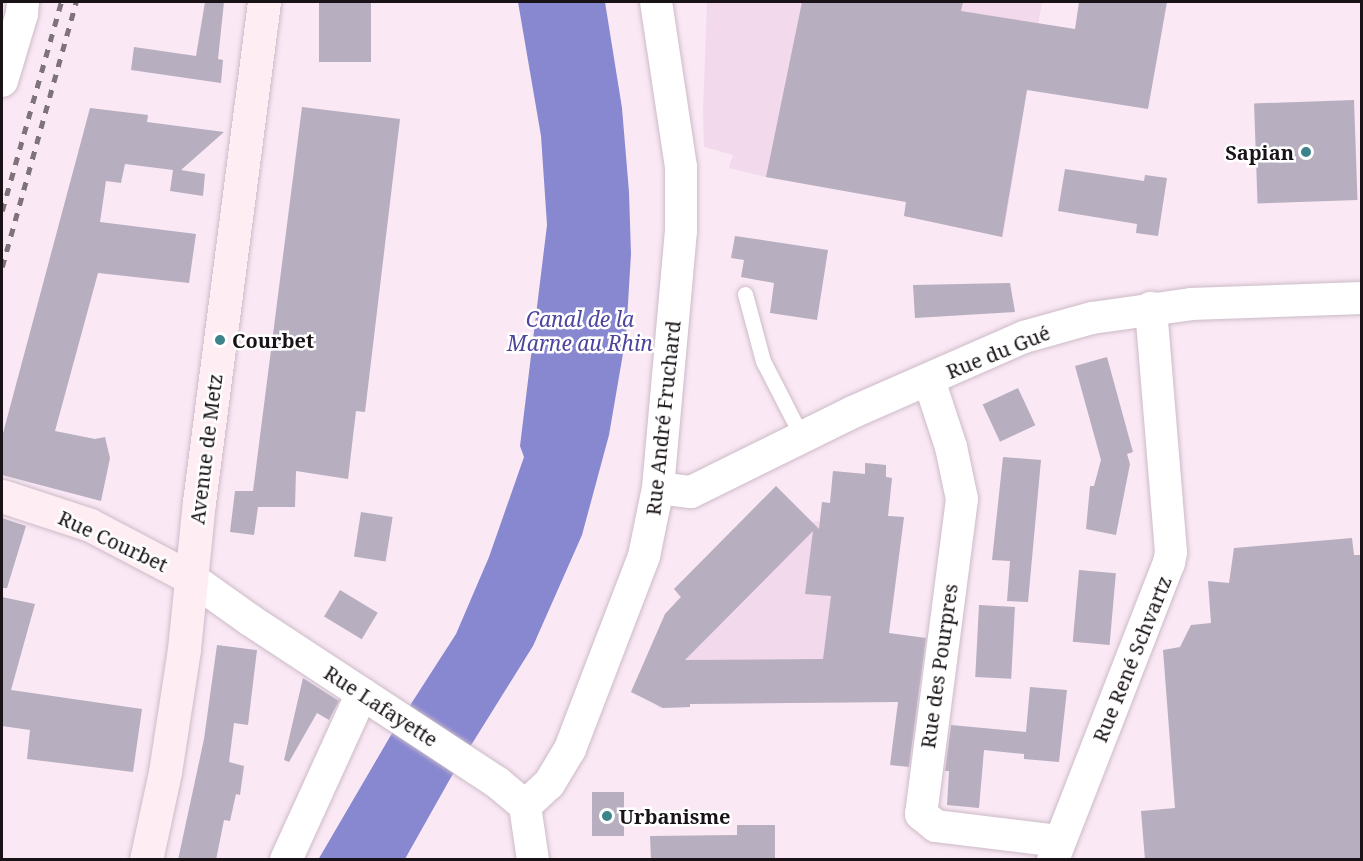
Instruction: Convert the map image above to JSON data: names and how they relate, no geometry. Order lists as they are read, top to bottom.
{
  "streets": {
    "main road": ["Avenue de Metz", "Rue Courbet"],
    "street": [
      "Rue du Gué",
      "Rue André Fruchard",
      "Rue René Schvartz",
      "Rue des Pourpres",
      "Rue Lafayette"
    ]
  },
  "crossings": [
    ["Rue du Gué", "Rue André Fruchard"],
    ["Rue du Gué", "Rue René Schvartz"],
    ["Rue du Gué", "Rue des Pourpres"],
    ["Rue André Fruchard", "Rue Lafayette"],
    ["Avenue de Metz", "Rue Courbet"],
    ["Avenue de Metz", "Rue Lafayette"],
    ["Rue Courbet", "Rue Lafayette"],
    ["Rue René Schvartz", "Rue des Pourpres"]
  ],
  "water": ["Canal de la Marne au Rhin"],
  "places": ["Sapian", "Courbet", "Urbanisme"]
}
